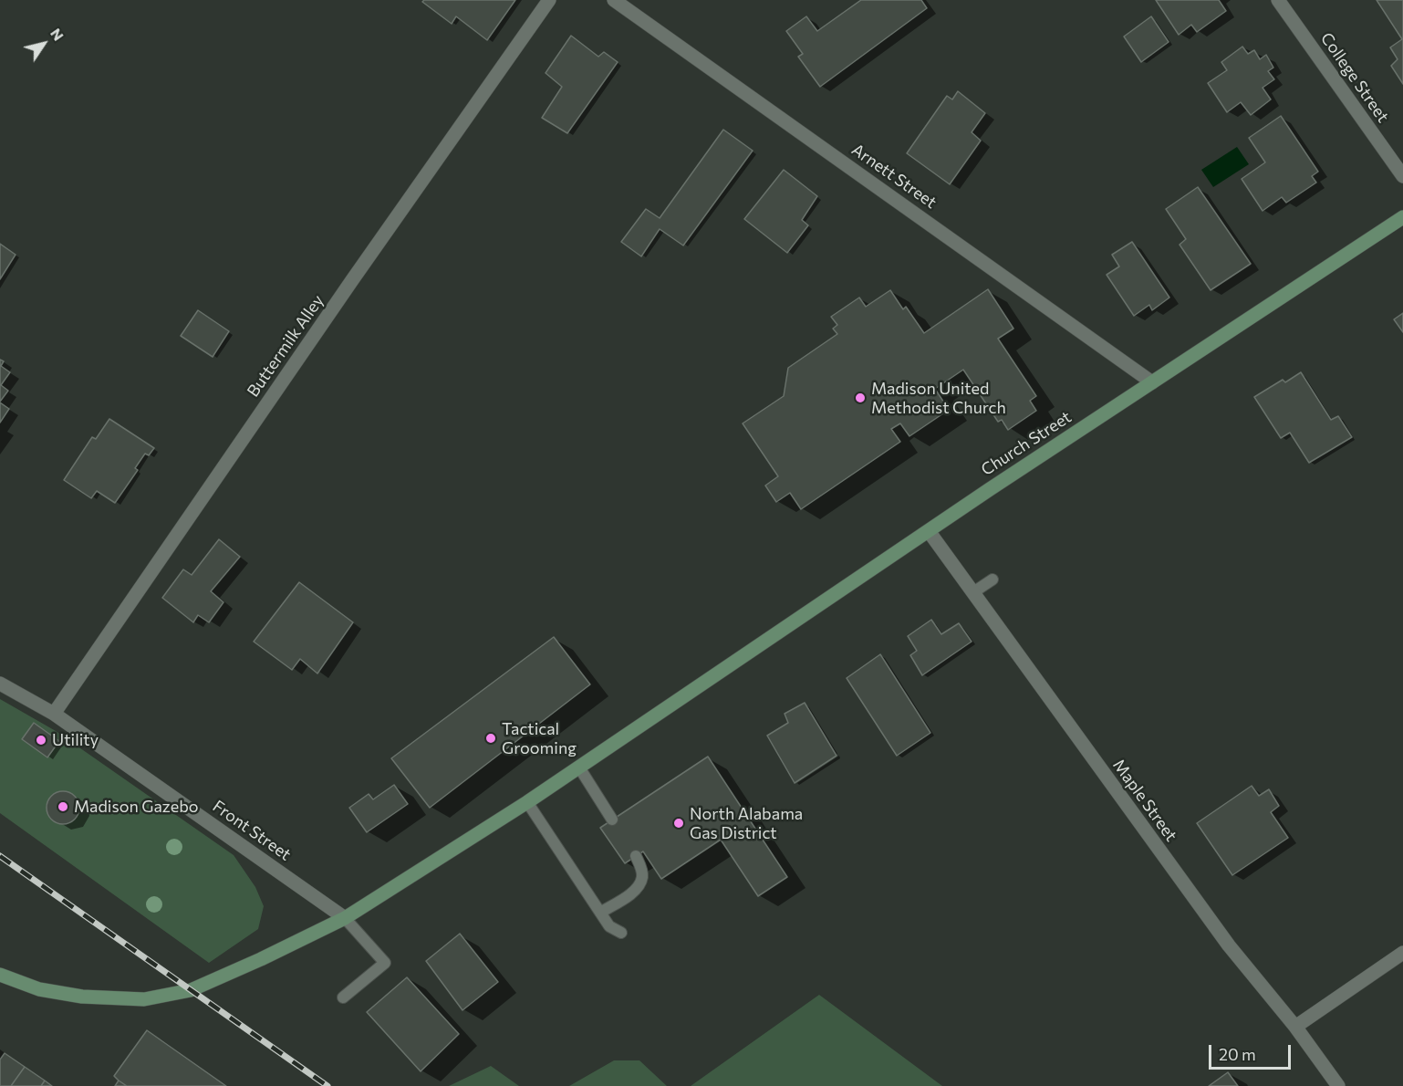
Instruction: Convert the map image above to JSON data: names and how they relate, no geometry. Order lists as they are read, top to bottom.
{
  "streets": {
    "street": [
      "College Street",
      "Arnett Street",
      "Buttermilk Alley",
      "Church Street",
      "Maple Street",
      "Front Street"
    ]
  },
  "crossings": [
    ["Arnett Street", "Church Street"],
    ["Buttermilk Alley", "Front Street"],
    ["Church Street", "Maple Street"],
    ["Church Street", "Front Street"]
  ],
  "places": [
    "Madison United Methodist Church",
    "Tactical Grooming",
    "Utility",
    "Madison Gazebo",
    "North Alabama Gas District"
  ],
  "scale_bar": "20 m",
  "north": "top right"
}
